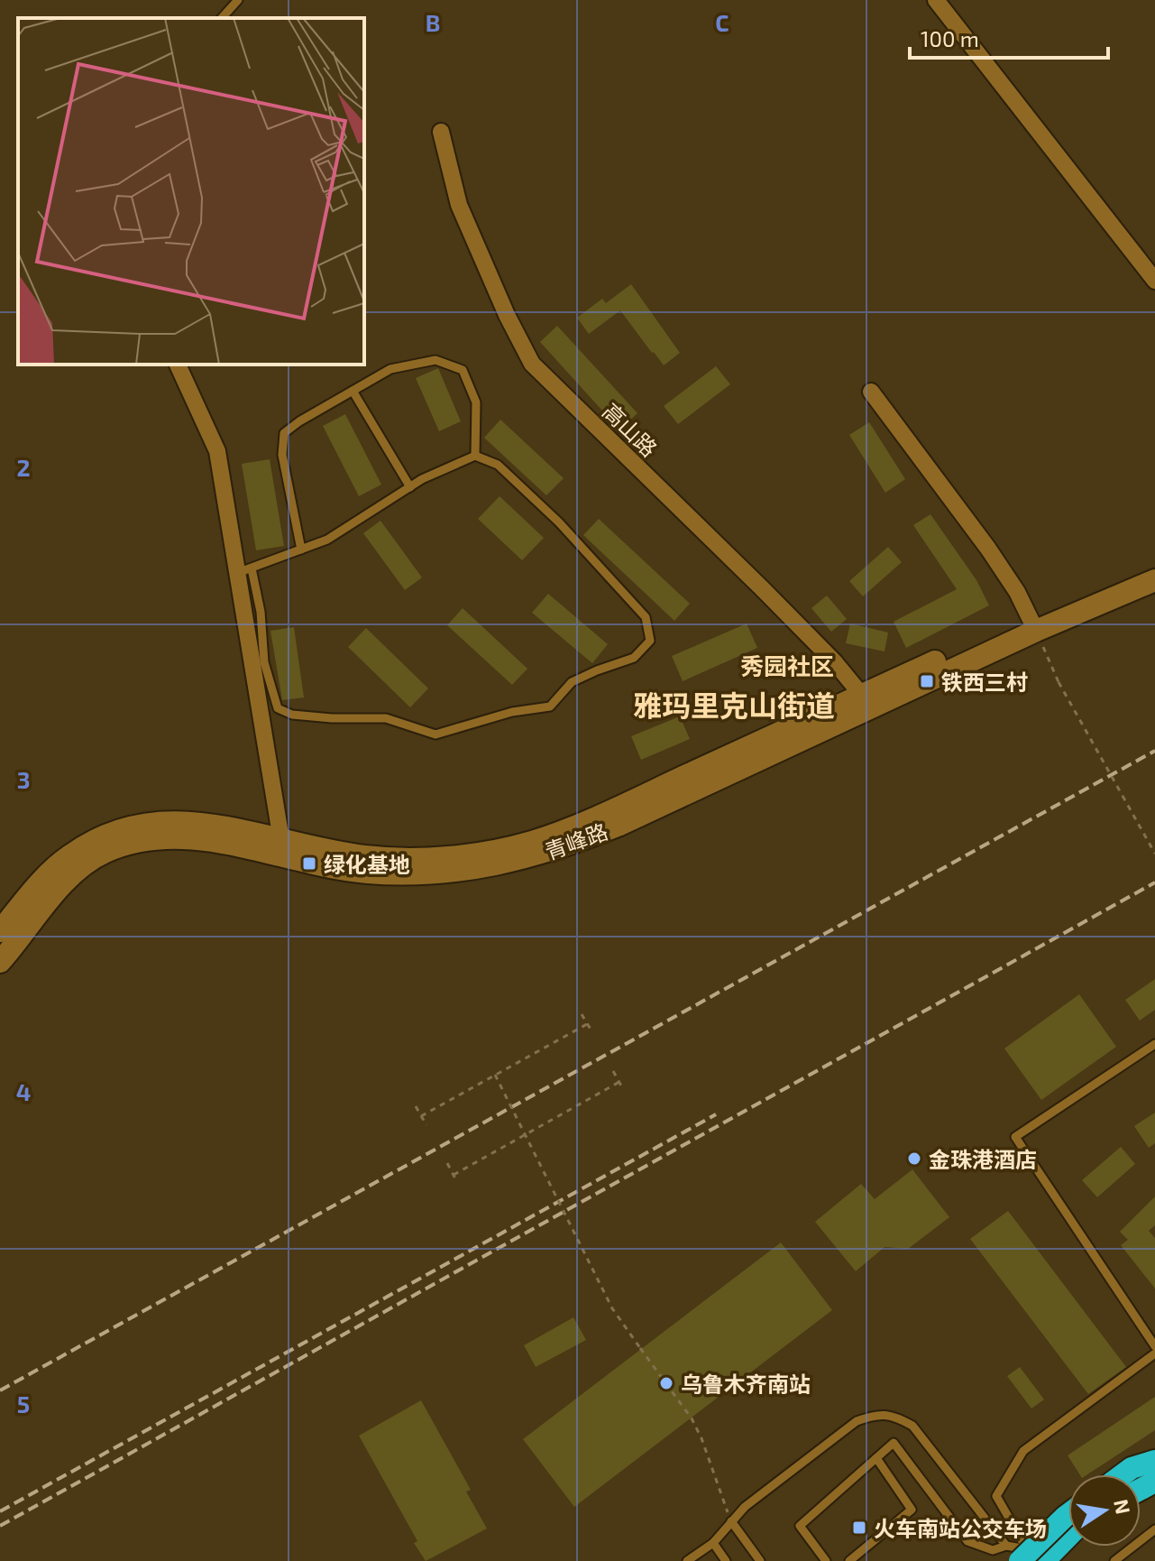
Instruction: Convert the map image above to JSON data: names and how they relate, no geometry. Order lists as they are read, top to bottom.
{
  "streets": {
    "main road": ["青峰路"],
    "street": ["高山路"]
  },
  "crossings": [
    ["高山路", "青峰路"]
  ],
  "districts": ["秀园社区", "雅玛里克山街道"],
  "places": {
    "transit": ["铁西三村", "绿化基地", "火车南站公交车场"],
    "other": ["金珠港酒店", "乌鲁木齐南站"]
  },
  "scale_bar": "100 m",
  "north": "right",
  "grid": {
    "columns": ["B", "C"],
    "rows": [
      "2",
      "3",
      "4",
      "5"
    ]
  }
}
